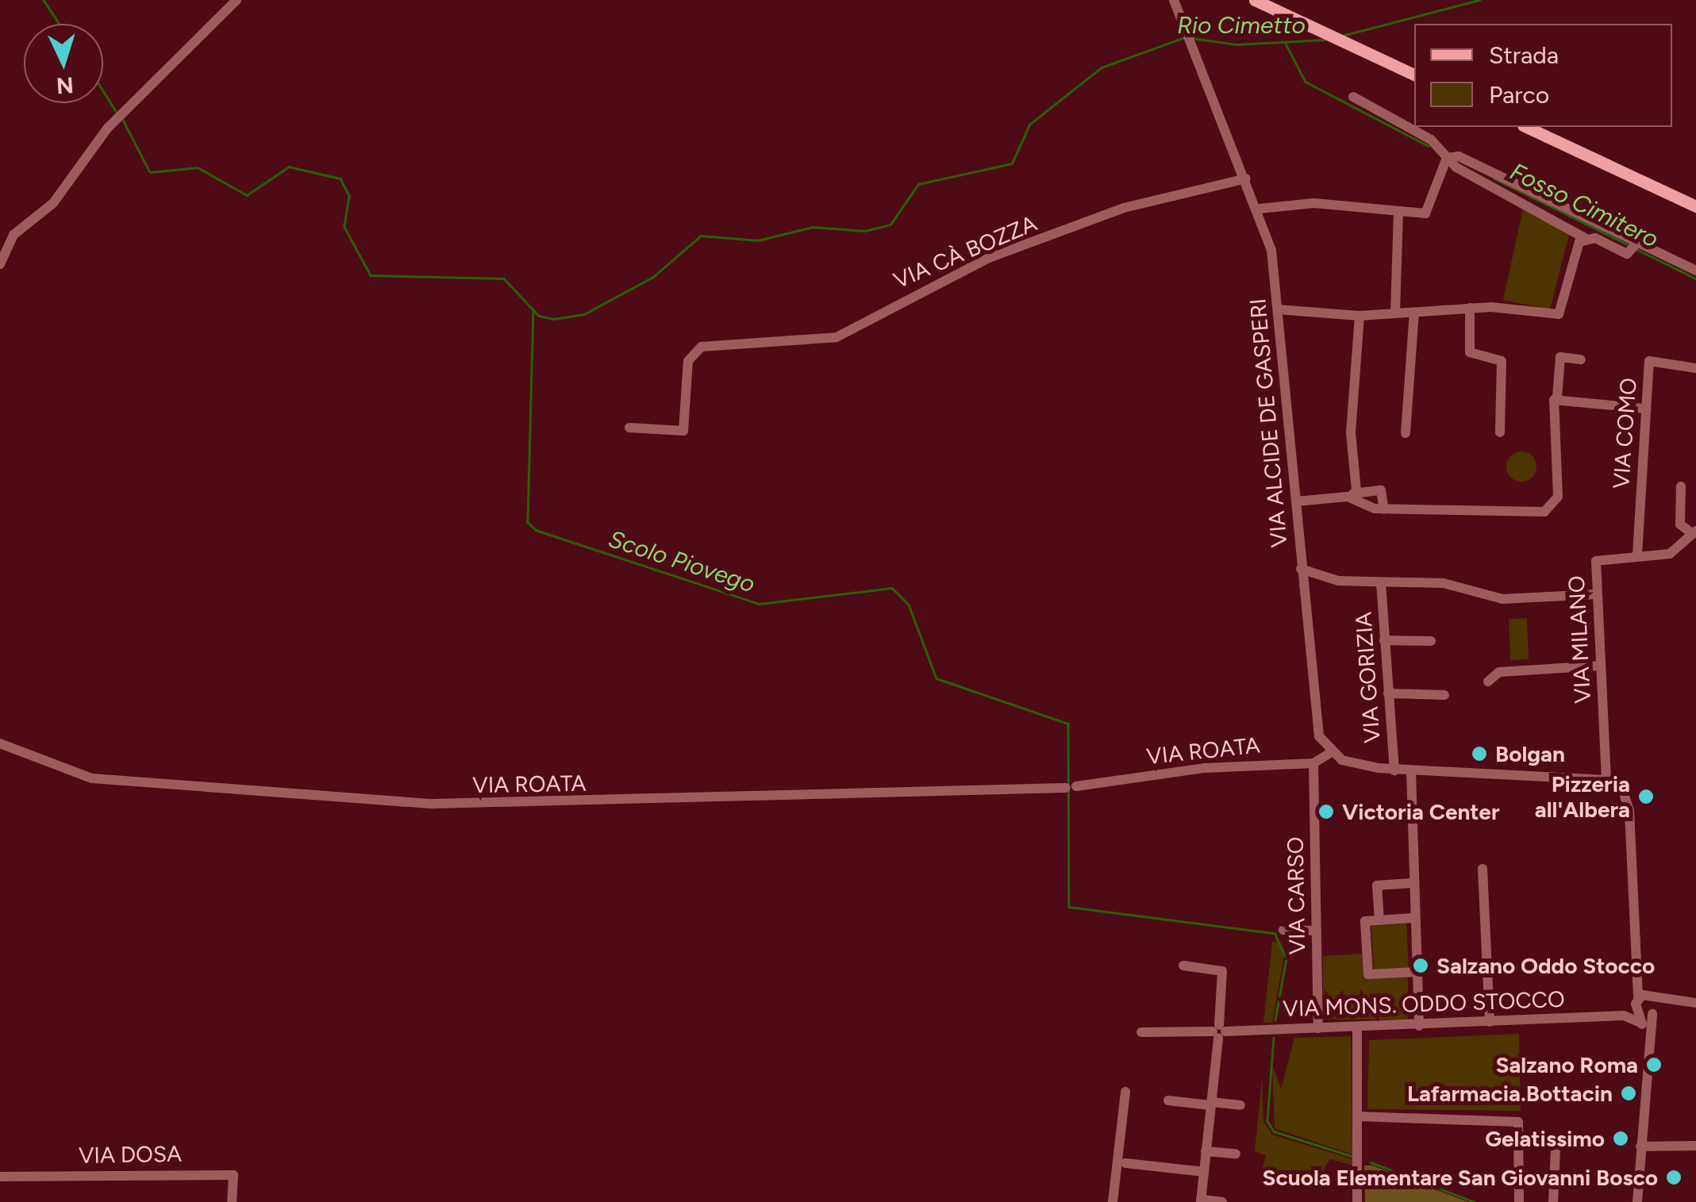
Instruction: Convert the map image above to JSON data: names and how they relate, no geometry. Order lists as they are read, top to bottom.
{
  "streets": {
    "street": [
      "VIA CÀ BOZZA",
      "VIA ALCIDE DE GASPERI",
      "VIA COMO",
      "VIA MILANO",
      "VIA GORIZIA",
      "VIA ROATA",
      "VIA CARSO",
      "VIA MONS. ODDO STOCCO",
      "VIA DOSA"
    ]
  },
  "crossings": [
    ["VIA CÀ BOZZA", "VIA ALCIDE DE GASPERI"],
    ["VIA COMO", "VIA MILANO"],
    ["VIA ROATA", "VIA CARSO"],
    ["VIA CARSO", "VIA MONS. ODDO STOCCO"]
  ],
  "water": ["Rio Cimetto", "Fosso Cimitero", "Scolo Piovego"],
  "places": [
    "Bolgan",
    "Pizzeria all'Albera",
    "Victoria Center",
    "Salzano Oddo Stocco",
    "Salzano Roma",
    "Lafarmacia.Bottacin",
    "Gelatissimo",
    "Scuola Elementare San Giovanni Bosco"
  ],
  "legend": ["Strada", "Parco"],
  "north": "bottom"
}
